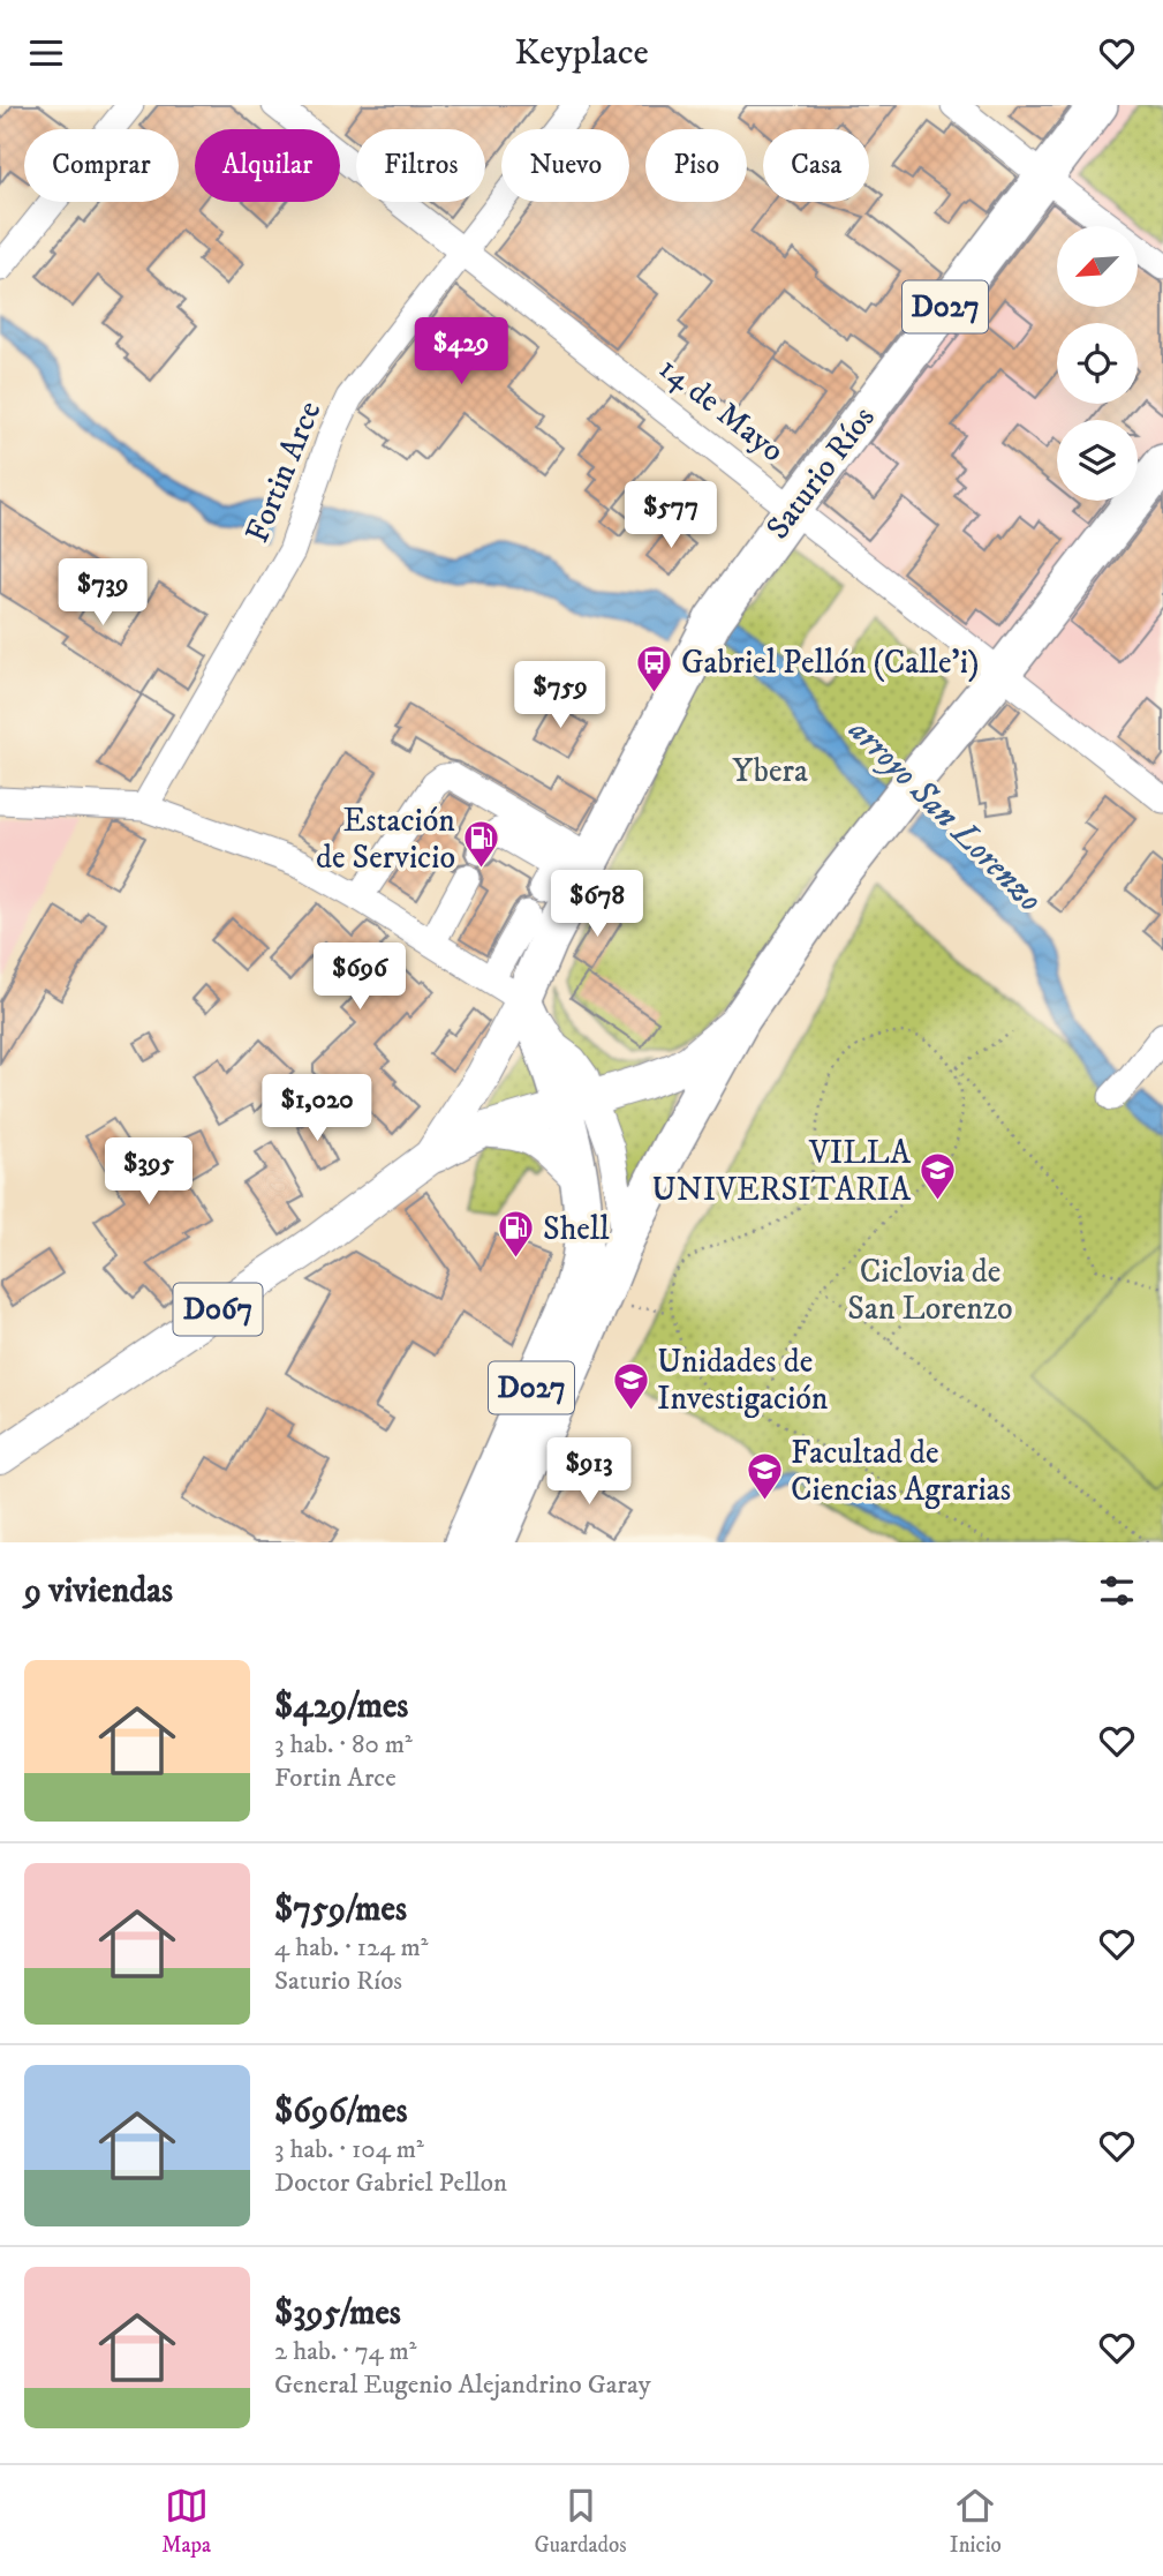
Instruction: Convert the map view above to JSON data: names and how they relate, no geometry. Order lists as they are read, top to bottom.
{
  "streets": {
    "highway": ["D027", "Saturio Ríos"],
    "main road": ["D067"],
    "street": ["14 de Mayo", "Fortin Arce"]
  },
  "crossings": [
    ["D027", "14 de Mayo"],
    ["D027", "Saturio Ríos"],
    ["D027", "D067"],
    ["14 de Mayo", "Fortin Arce"],
    ["14 de Mayo", "Saturio Ríos"],
    ["Saturio Ríos", "D067"]
  ],
  "water": ["arroyo San Lorenzo"],
  "parks": ["Ybera", "Ciclovia de San Lorenzo"],
  "places": {
    "bus stop": ["Gabriel Pellón (Calle'i)"],
    "fuel station": ["Estación de Servicio", "Shell"],
    "school or university": ["VILLA UNIVERSITARIA", "Unidades de Investigación", "Facultad de Ciencias Agrarias"]
  },
  "north": "bottom left",
  "page": {
    "header": "Keyplace",
    "chip": [
      "Comprar",
      "Alquilar",
      "Filtros",
      "Nuevo",
      "Piso",
      "Casa"
    ],
    "price": [
      "$429",
      "$577",
      "$739",
      "$759",
      "$678",
      "$696",
      "$1,020",
      "$395",
      "$913"
    ],
    "heading": "9 viviendas",
    "list": [
      {
        "name": "$429/mes",
        "note": "3 hab. · 80 m² · Fortin Arce"
      },
      {
        "name": "$759/mes",
        "note": "4 hab. · 124 m² · Saturio Ríos"
      },
      {
        "name": "$696/mes",
        "note": "3 hab. · 104 m² · Doctor Gabriel Pellon"
      },
      {
        "name": "$395/mes",
        "note": "2 hab. · 74 m² · General Eugenio Alejandrino Garay"
      }
    ],
    "tabs": ["Mapa", "Guardados", "Inicio"]
  }
}
